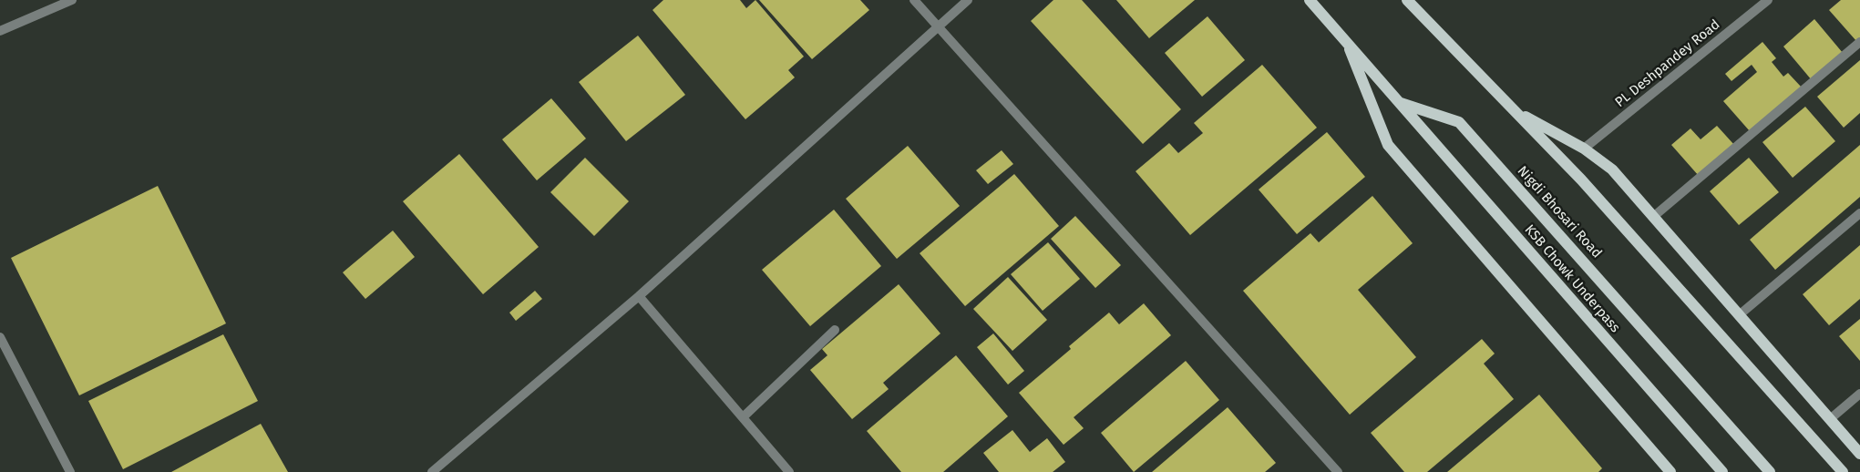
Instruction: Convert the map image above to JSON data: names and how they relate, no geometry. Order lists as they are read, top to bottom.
{
  "streets": {
    "main road": ["Nigdi Bhosari Road", "KSB Chowk Underpass"],
    "street": ["PL Deshpandey Road"]
  },
  "crossings": [
    ["Nigdi Bhosari Road", "KSB Chowk Underpass"]
  ]
}
